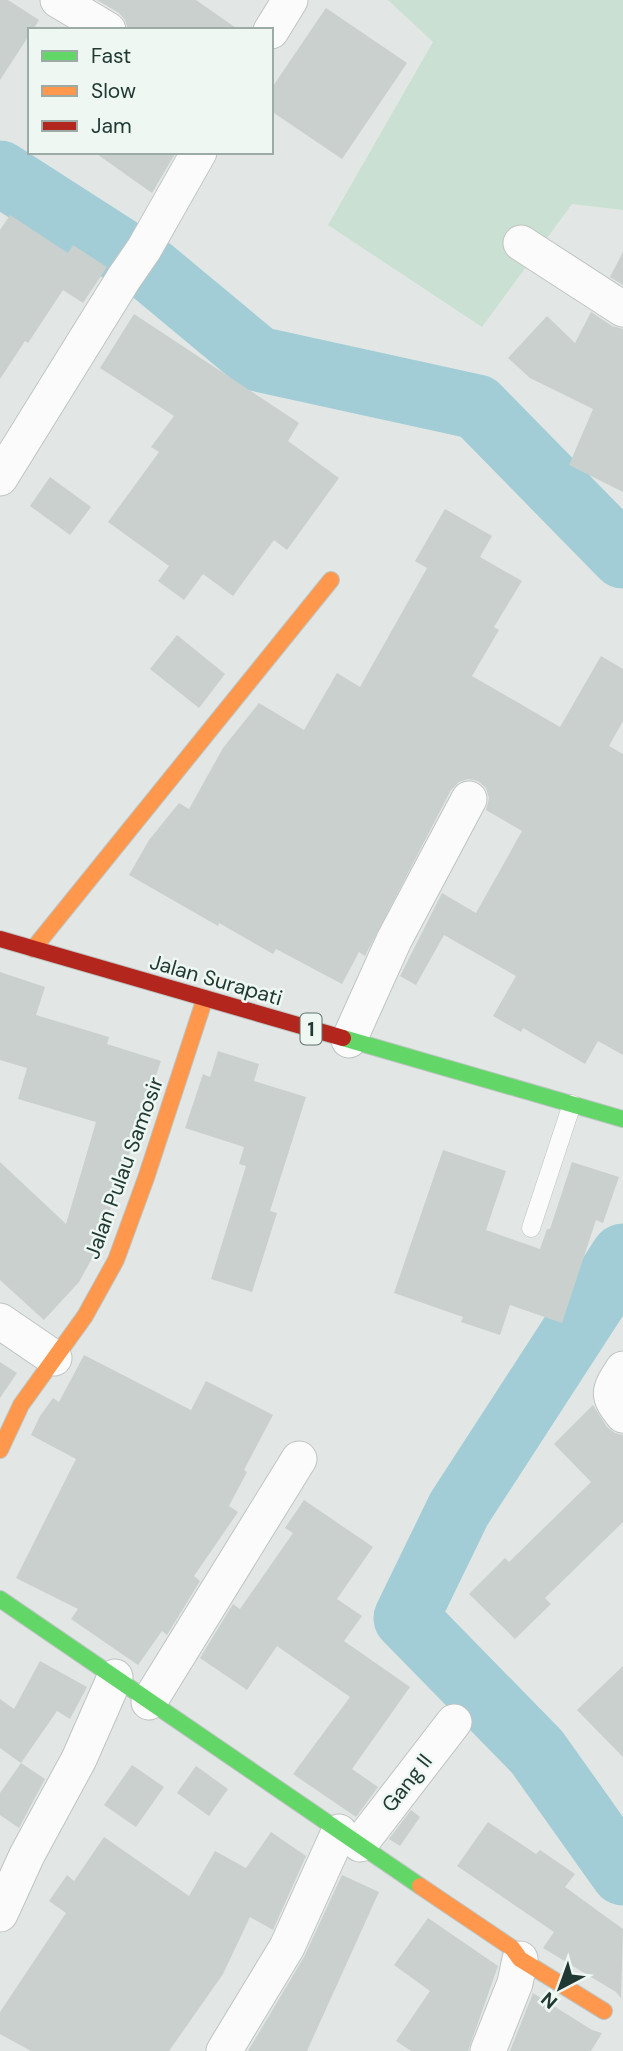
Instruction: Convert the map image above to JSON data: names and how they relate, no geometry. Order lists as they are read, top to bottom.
{
  "streets": {
    "main road": ["Jalan Surapati", "1", "Jalan Pulau Samosir"],
    "street": ["Gang II"]
  },
  "crossings": [
    ["Jalan Surapati", "Jalan Pulau Samosir"]
  ],
  "legend": ["Fast", "Slow", "Jam"],
  "north": "bottom left"
}
